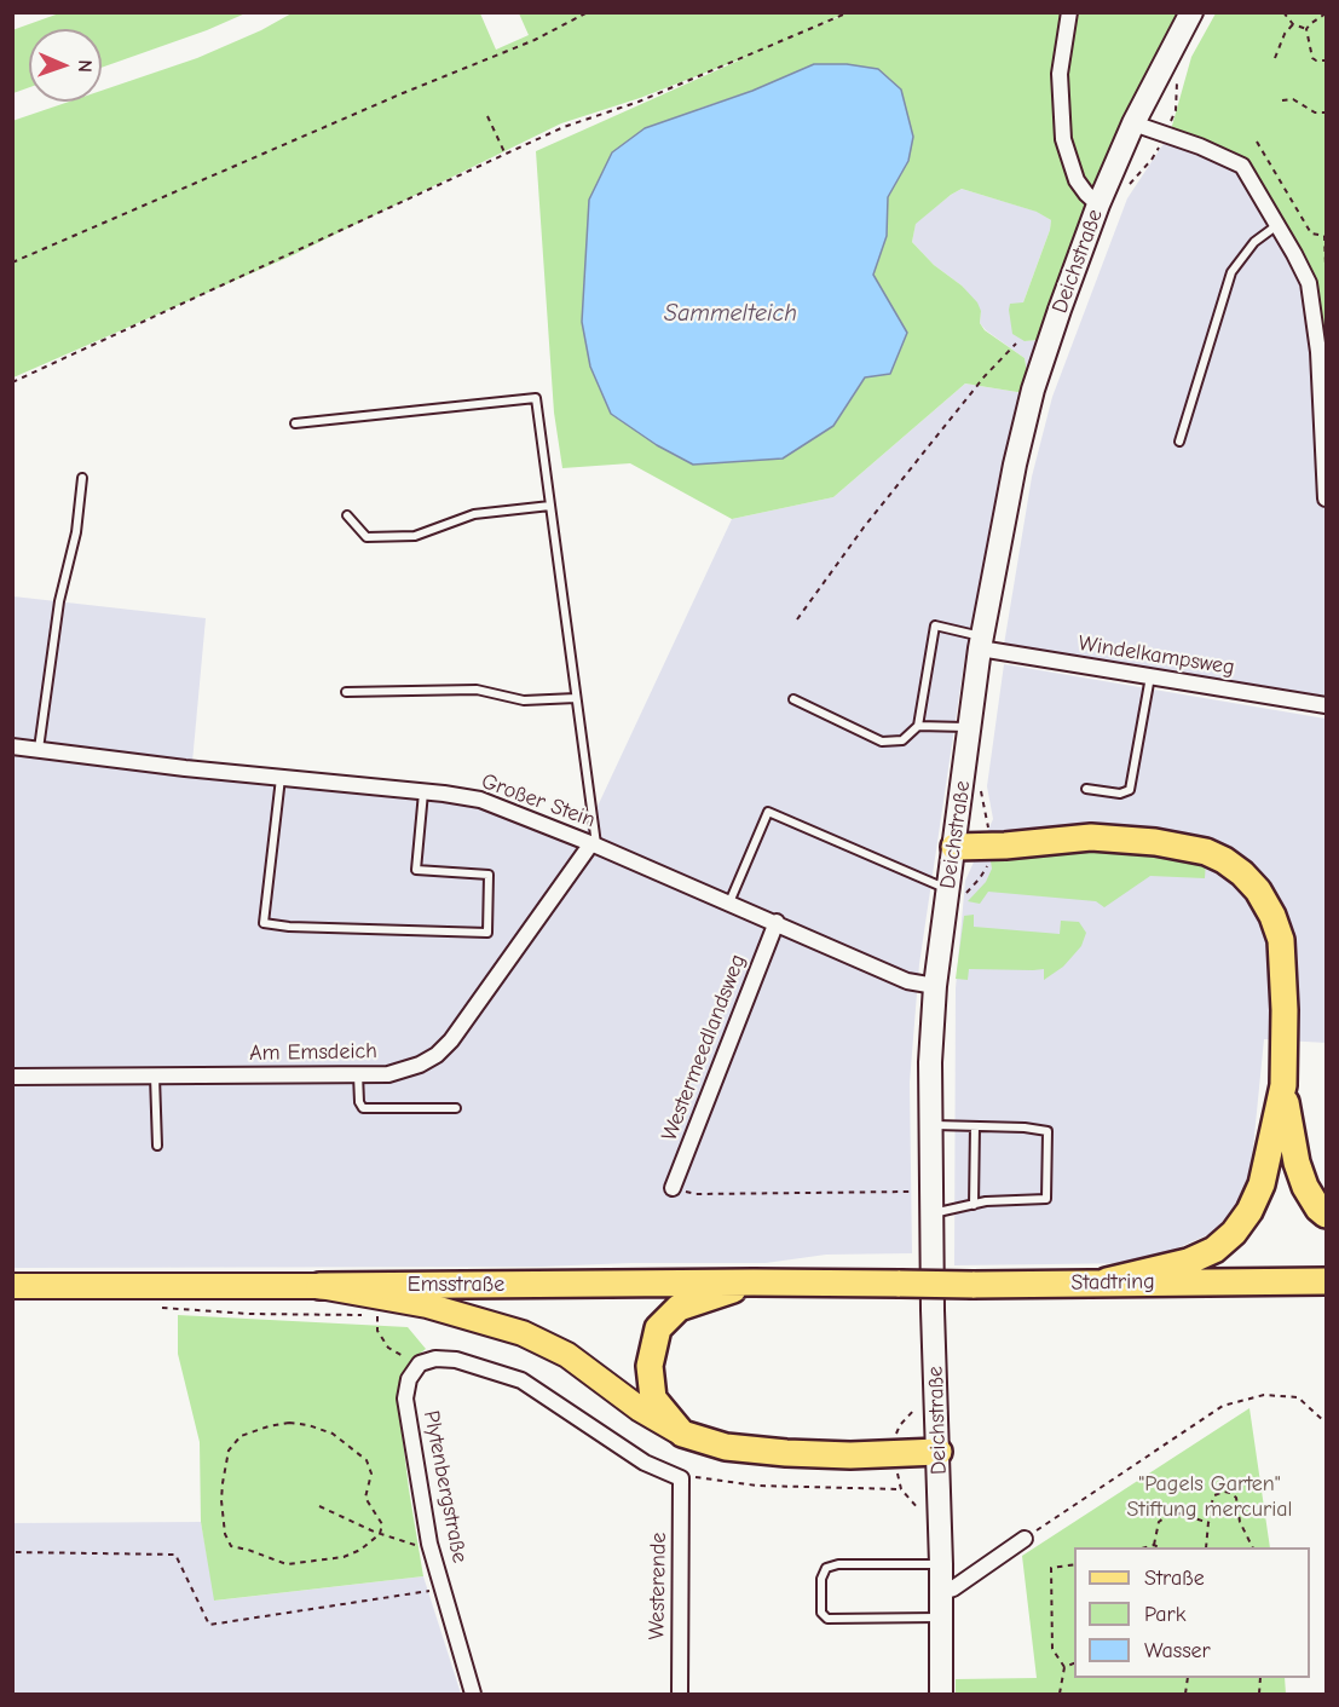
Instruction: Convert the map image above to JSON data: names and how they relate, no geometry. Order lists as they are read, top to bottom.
{
  "streets": {
    "highway": ["Stadtring", "Emsstraße"],
    "main road": ["Deichstraße"],
    "street": [
      "Windelkampsweg",
      "Großer Stein",
      "Westermeedlandsweg",
      "Am Emsdeich",
      "Plytenbergstraße",
      "Westerende"
    ]
  },
  "crossings": [
    ["Deichstraße", "Windelkampsweg"],
    ["Deichstraße", "Großer Stein"],
    ["Großer Stein", "Westermeedlandsweg"],
    ["Großer Stein", "Am Emsdeich"],
    ["Stadtring", "Emsstraße"]
  ],
  "water": ["Sammelteich"],
  "parks": ["\"Pagels Garten\" Stiftung mercurial"],
  "legend": ["Straße", "Park", "Wasser"],
  "north": "right"
}
